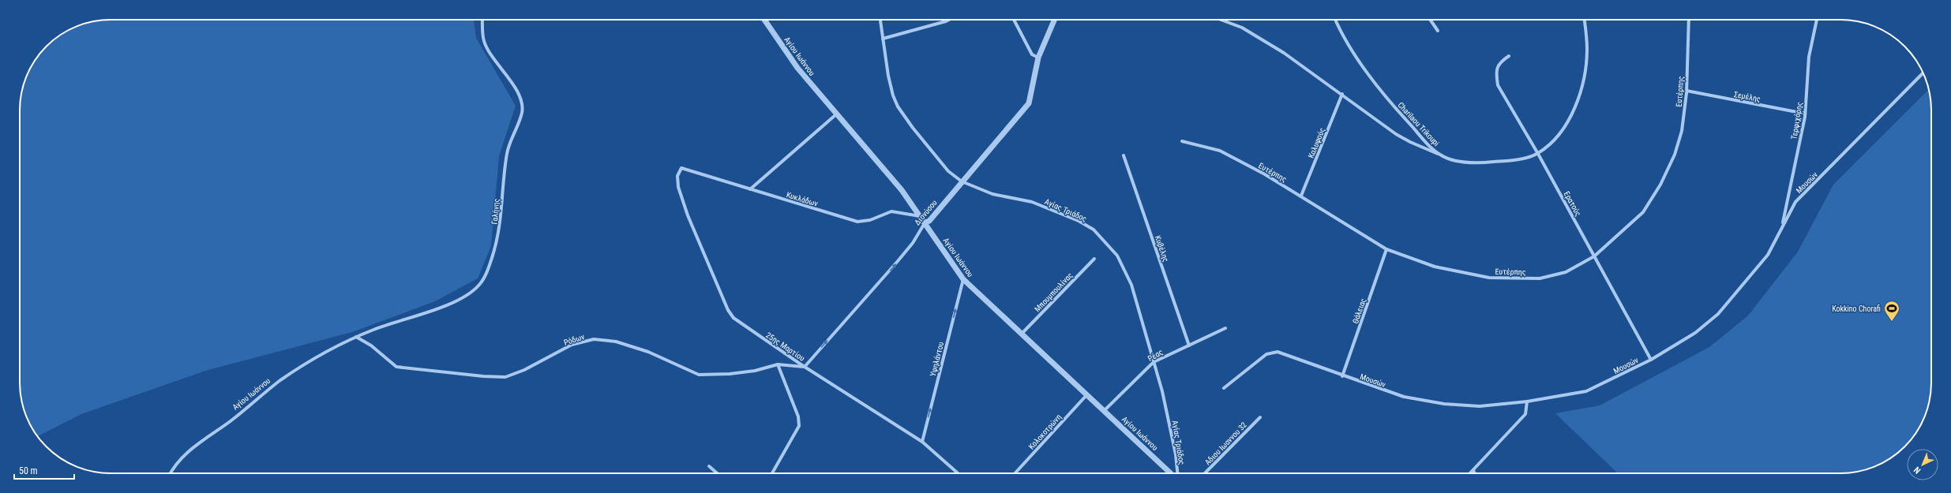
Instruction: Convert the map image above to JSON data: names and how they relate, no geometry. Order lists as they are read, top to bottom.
{
  "streets": {
    "street": [
      "Αγίου Ιωάννου",
      "Ευτέρπης",
      "Σεμέλης",
      "Τερψιχόρης",
      "Charilaou Trikoupi",
      "Καλυψούς",
      "Μουσών",
      "Κυκλάδων",
      "Ερατούς",
      "Αγίας Τριάδος",
      "Γαλήνης",
      "Διονύσου",
      "Κυβέλης",
      "Μπουμπουλίνας",
      "Θάλειας",
      "Ρόδων",
      "25ης Μαρτίου",
      "Ρέας",
      "Υψηλάντου",
      "Κολοκοτρώνη",
      "Αδιου Ιωαννου 32"
    ]
  },
  "crossings": [
    ["Αγίου Ιωάννου", "Κυκλάδων"],
    ["Αγίου Ιωάννου", "Γαλήνης"],
    ["Αγίου Ιωάννου", "Διονύσου"],
    ["Αγίου Ιωάννου", "Μπουμπουλίνας"],
    ["Αγίου Ιωάννου", "Ρόδων"],
    ["Αγίου Ιωάννου", "Ρέας"],
    ["Αγίου Ιωάννου", "Υψηλάντου"],
    ["Αγίου Ιωάννου", "Κολοκοτρώνη"],
    ["Ευτέρπης", "Σεμέλης"],
    ["Ευτέρπης", "Καλυψούς"],
    ["Ευτέρπης", "Ερατούς"],
    ["Ευτέρπης", "Θάλειας"],
    ["Σεμέλης", "Τερψιχόρης"],
    ["Τερψιχόρης", "Μουσών"],
    ["Charilaou Trikoupi", "Ερατούς"],
    ["Μουσών", "Ερατούς"],
    ["Μουσών", "Θάλειας"],
    ["Κυκλάδων", "25ης Μαρτίου"],
    ["Αγίας Τριάδος", "Διονύσου"],
    ["Αγίας Τριάδος", "Ρέας"],
    ["Γαλήνης", "Ρόδων"],
    ["Διονύσου", "Ρόδων"],
    ["Διονύσου", "25ης Μαρτίου"],
    ["Κυβέλης", "Ρέας"],
    ["Ρόδων", "25ης Μαρτίου"],
    ["25ης Μαρτίου", "Υψηλάντου"]
  ],
  "one_way": ["Διονύσου", "Υψηλάντου"],
  "places": {
    "sports": ["Kokkino Chorafi"]
  },
  "scale_bar": "50 m",
  "north": "bottom left"
}
